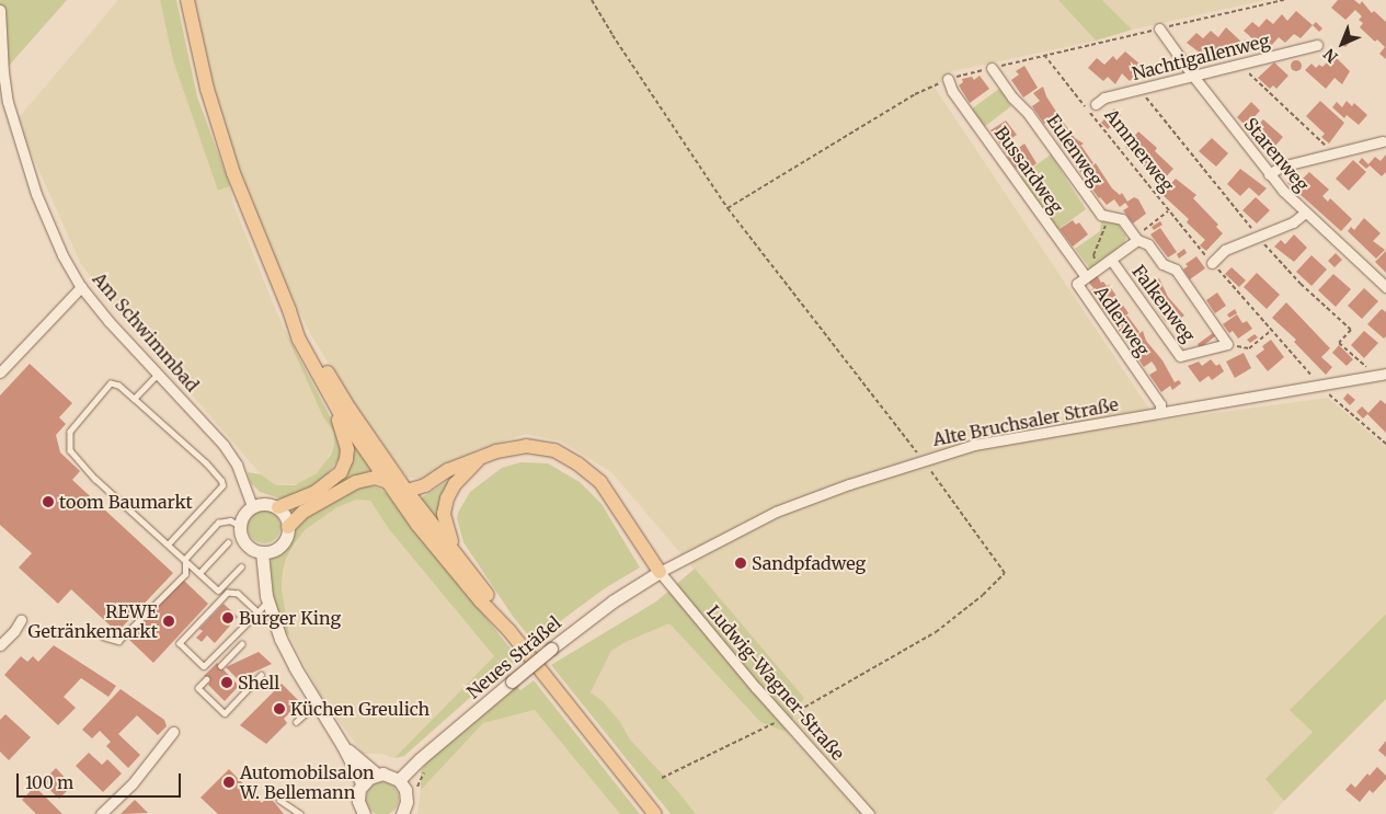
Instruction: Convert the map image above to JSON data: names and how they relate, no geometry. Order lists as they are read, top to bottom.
{
  "streets": {
    "street": [
      "Nachtigallenweg",
      "Eulenweg",
      "Starenweg",
      "Bussardweg",
      "Falkenweg",
      "Adlerweg",
      "Am Schwimmbad",
      "Alte Bruchsaler Straße",
      "Neues Sträßel",
      "Ludwig-Wagner-Straße"
    ],
    "path": ["Ammerweg"]
  },
  "crossings": [
    ["Nachtigallenweg", "Starenweg"],
    ["Eulenweg", "Ammerweg"],
    ["Ammerweg", "Alte Bruchsaler Straße"],
    ["Bussardweg", "Adlerweg"],
    ["Falkenweg", "Adlerweg"],
    ["Adlerweg", "Alte Bruchsaler Straße"],
    ["Alte Bruchsaler Straße", "Neues Sträßel"],
    ["Alte Bruchsaler Straße", "Ludwig-Wagner-Straße"],
    ["Neues Sträßel", "Ludwig-Wagner-Straße"]
  ],
  "places": [
    "toom Baumarkt",
    "Sandpfadweg",
    "Burger King",
    "REWE Getränkemarkt",
    "Shell",
    "Küchen Greulich",
    "Automobilsalon W. Bellemann"
  ],
  "scale_bar": "100 m",
  "north": "bottom left"
}
